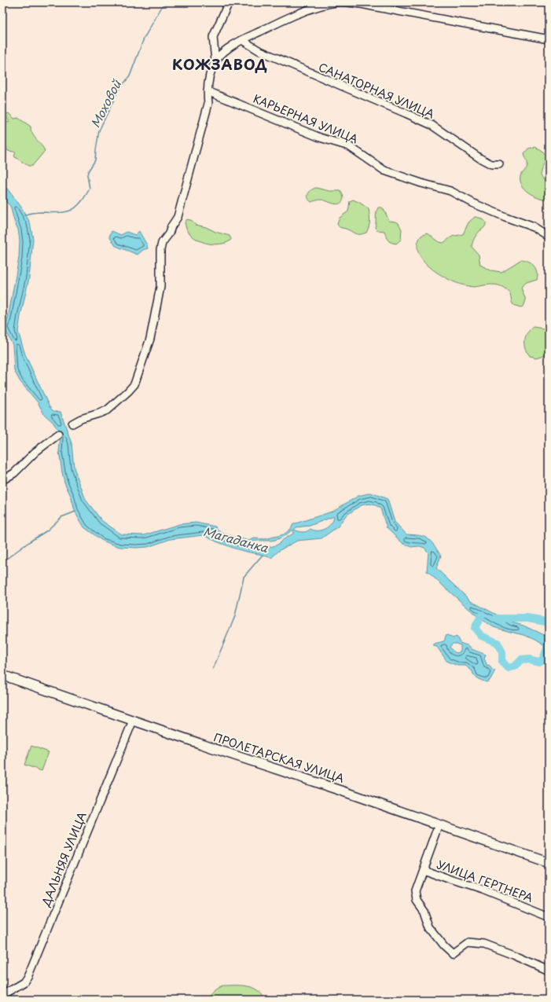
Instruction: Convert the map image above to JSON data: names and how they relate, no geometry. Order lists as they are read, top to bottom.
{
  "streets": {
    "main road": ["ПРОЛЕТАРСКАЯ УЛИЦА"],
    "street": [
      "САНАТОРНАЯ УЛИЦА",
      "КАРЬЕРНАЯ УЛИЦА",
      "ДАЛЬНЯЯ УЛИЦА",
      "УЛИЦА ГЕРТНЕРА"
    ]
  },
  "crossings": [
    ["ПРОЛЕТАРСКАЯ УЛИЦА", "ДАЛЬНЯЯ УЛИЦА"],
    ["ПРОЛЕТАРСКАЯ УЛИЦА", "УЛИЦА ГЕРТНЕРА"]
  ],
  "districts": ["КОЖЗАВОД"],
  "water": ["Моховой", "Магаданка"]
}
